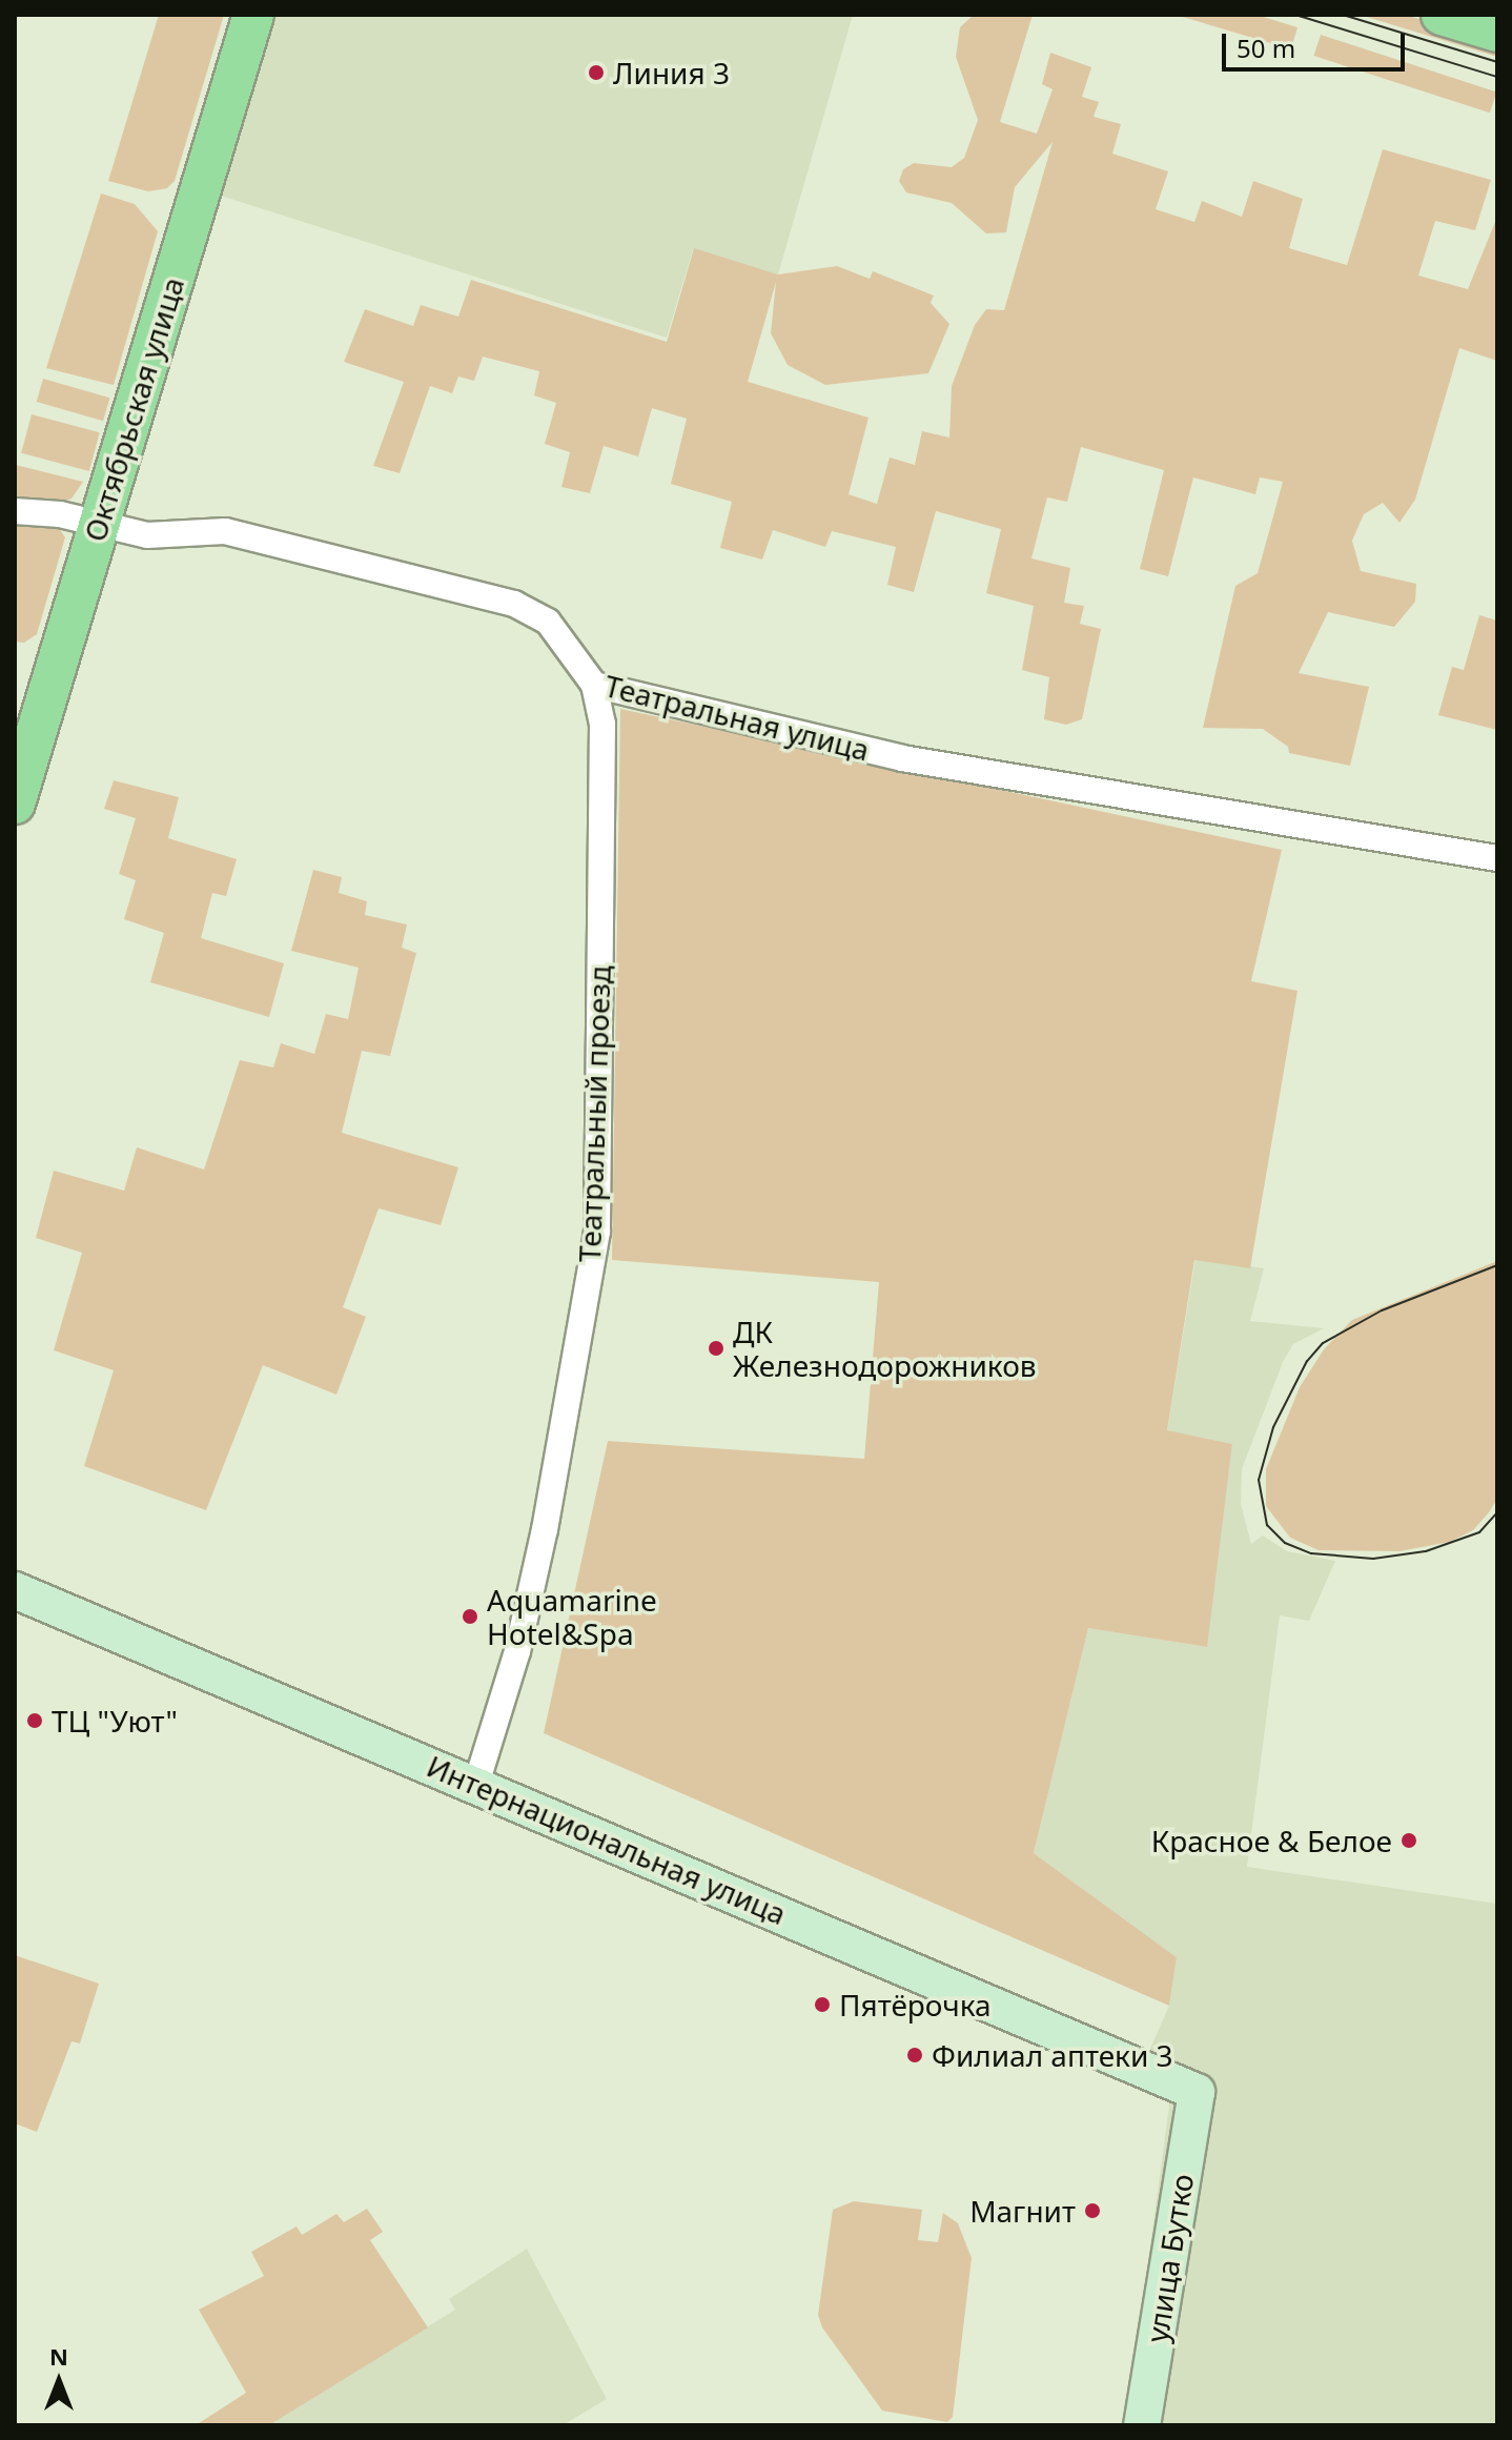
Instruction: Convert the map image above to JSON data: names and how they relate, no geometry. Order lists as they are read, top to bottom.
{
  "streets": {
    "main road": ["Октябрьская улица", "Интернациональная улица", "улица Бутко"],
    "street": ["Театральная улица", "Театральный проезд"]
  },
  "crossings": [
    ["Октябрьская улица", "Театральная улица"],
    ["Театральная улица", "Театральный проезд"],
    ["Театральный проезд", "Интернациональная улица"],
    ["Интернациональная улица", "улица Бутко"]
  ],
  "places": [
    "Линия 3",
    "ДК Железнодорожников",
    "Aquamarine Hotel&Spa",
    "ТЦ \"Уют\"",
    "Красное & Белое",
    "Пятёрочка",
    "Филиал аптеки 3",
    "Магнит"
  ],
  "scale_bar": "50 m",
  "north": "top"
}
